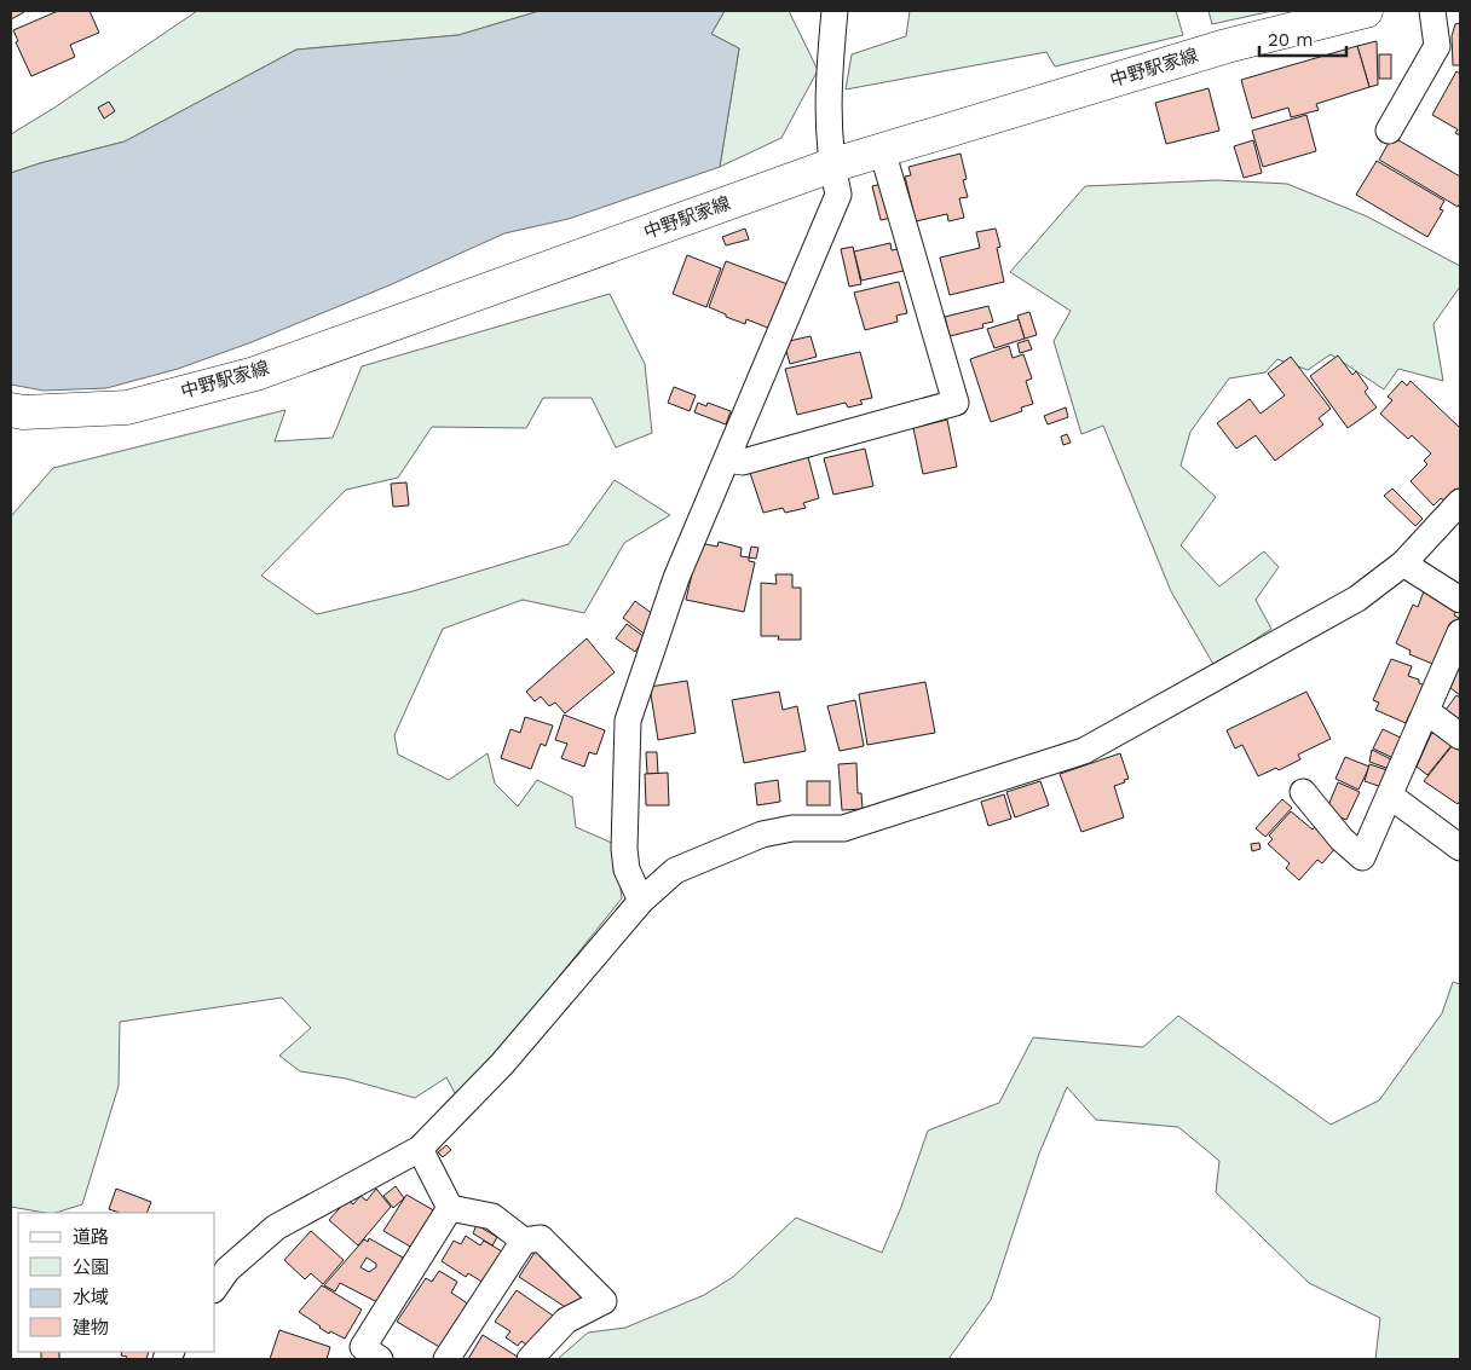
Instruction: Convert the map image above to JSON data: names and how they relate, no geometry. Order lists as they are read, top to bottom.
{
  "streets": {
    "main road": ["中野駅家線"]
  },
  "legend": [
    "道路",
    "公園",
    "水域",
    "建物"
  ],
  "scale_bar": "20 m"
}
